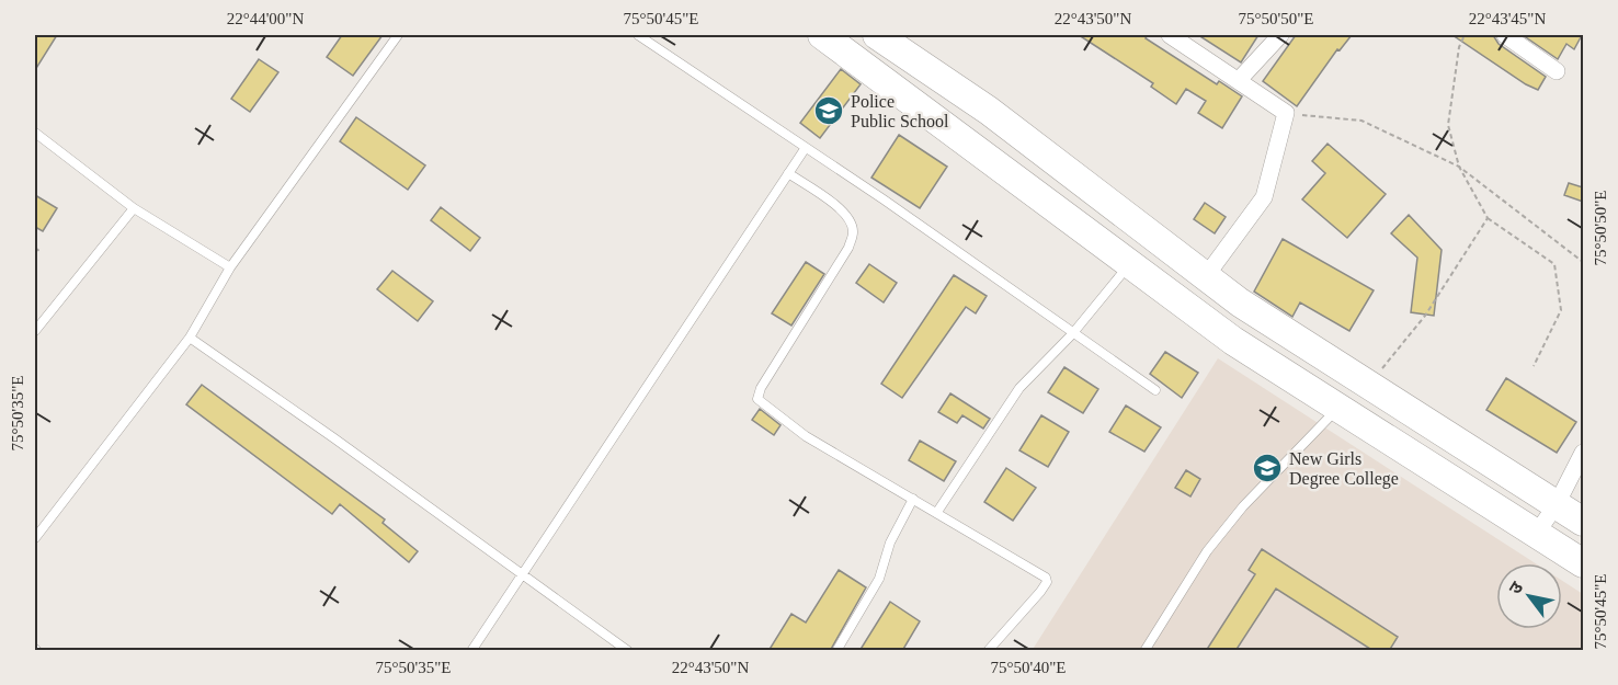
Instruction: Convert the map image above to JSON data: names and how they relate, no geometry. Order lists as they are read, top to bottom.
{
  "places": {
    "school or university": ["Police Public School", "New Girls Degree College"]
  },
  "north": "top left",
  "coordinates": [
    "22°44'00\"N",
    "75°50'45\"E",
    "22°43'50\"N",
    "75°50'50\"E",
    "22°43'45\"N",
    "75°50'35\"E",
    "75°50'40\"E"
  ]
}
